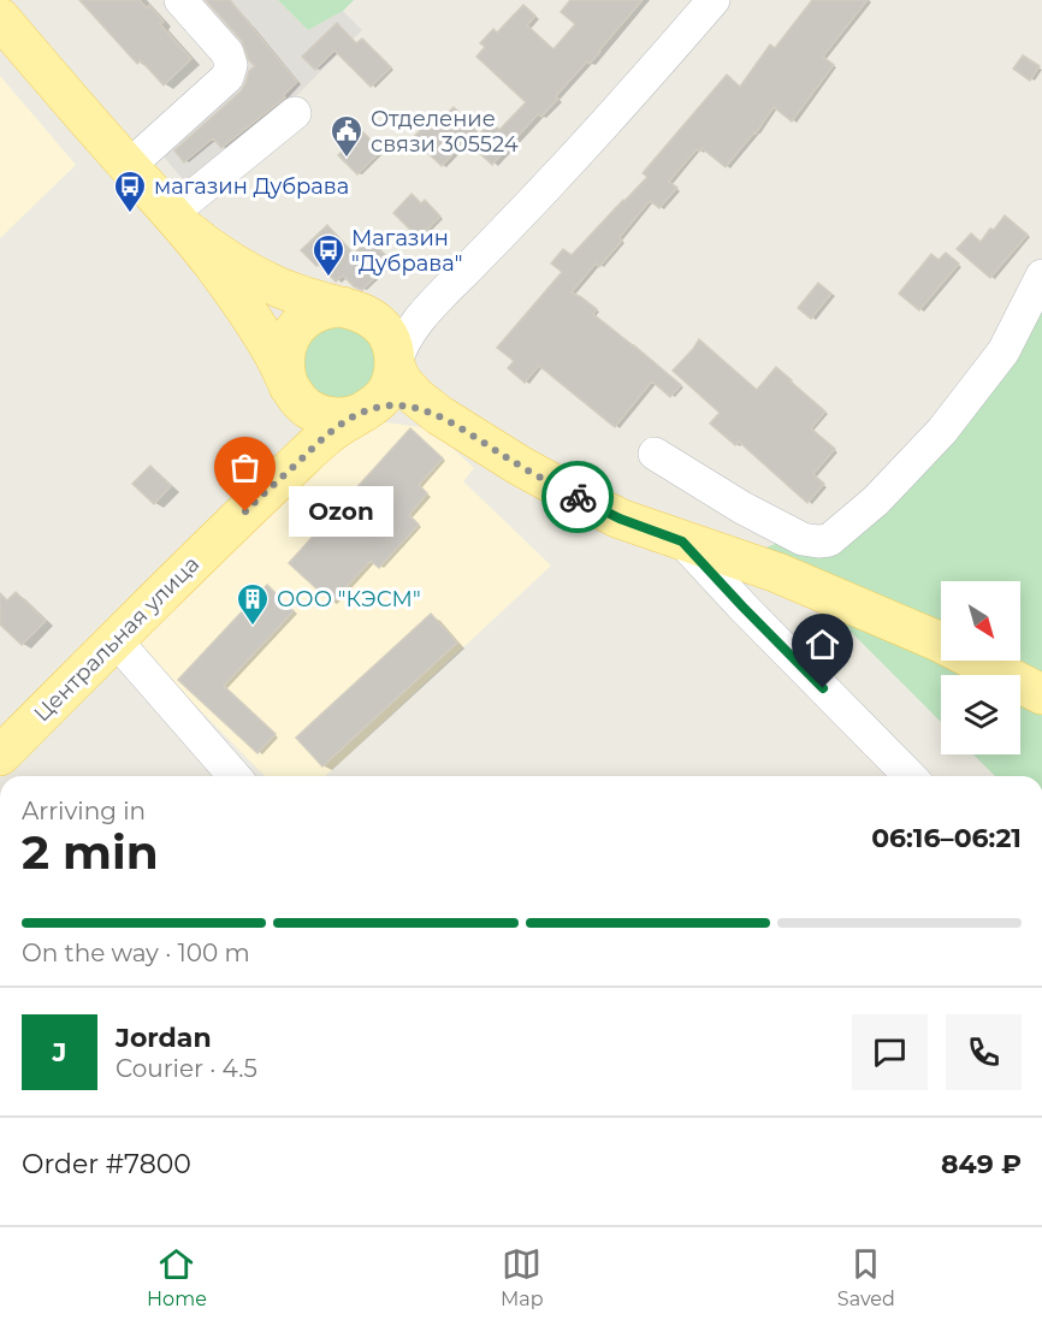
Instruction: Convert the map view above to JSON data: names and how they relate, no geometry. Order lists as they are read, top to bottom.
{
  "streets": {
    "main road": ["Центральная улица"]
  },
  "places": {
    "public building": ["Отделение связи 305524"],
    "bus stop": ["магазин Дубрава", "Магазин \"Дубрава\""],
    "other": ["Ozon"],
    "building": ["ООО \"КЭСМ\""]
  },
  "north": "bottom right",
  "page": {
    "bubble": "Ozon",
    "heading": ["2 min", "Arriving in", "06:16–06:21"],
    "panel": [
      "Jordan",
      "Courier · 4.5",
      "Order #7800",
      "849 ₽"
    ],
    "bar": "On the way · 100 m",
    "round": "J",
    "tabs": ["Home", "Map", "Saved"]
  }
}
